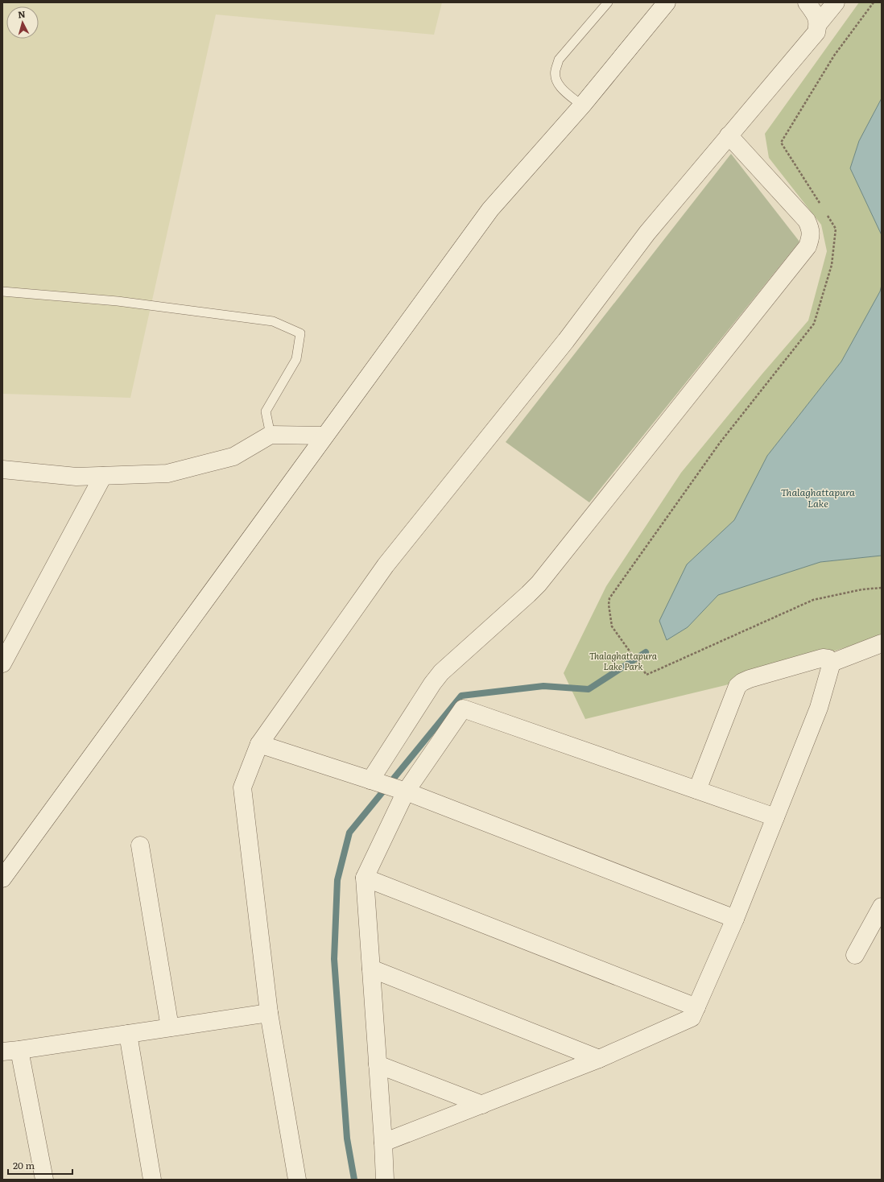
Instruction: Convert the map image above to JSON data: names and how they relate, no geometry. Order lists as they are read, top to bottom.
{
  "water": ["Thalaghattapura Lake"],
  "parks": ["Thalaghattapura Lake Park"],
  "scale_bar": "20 m",
  "north": "top"
}
